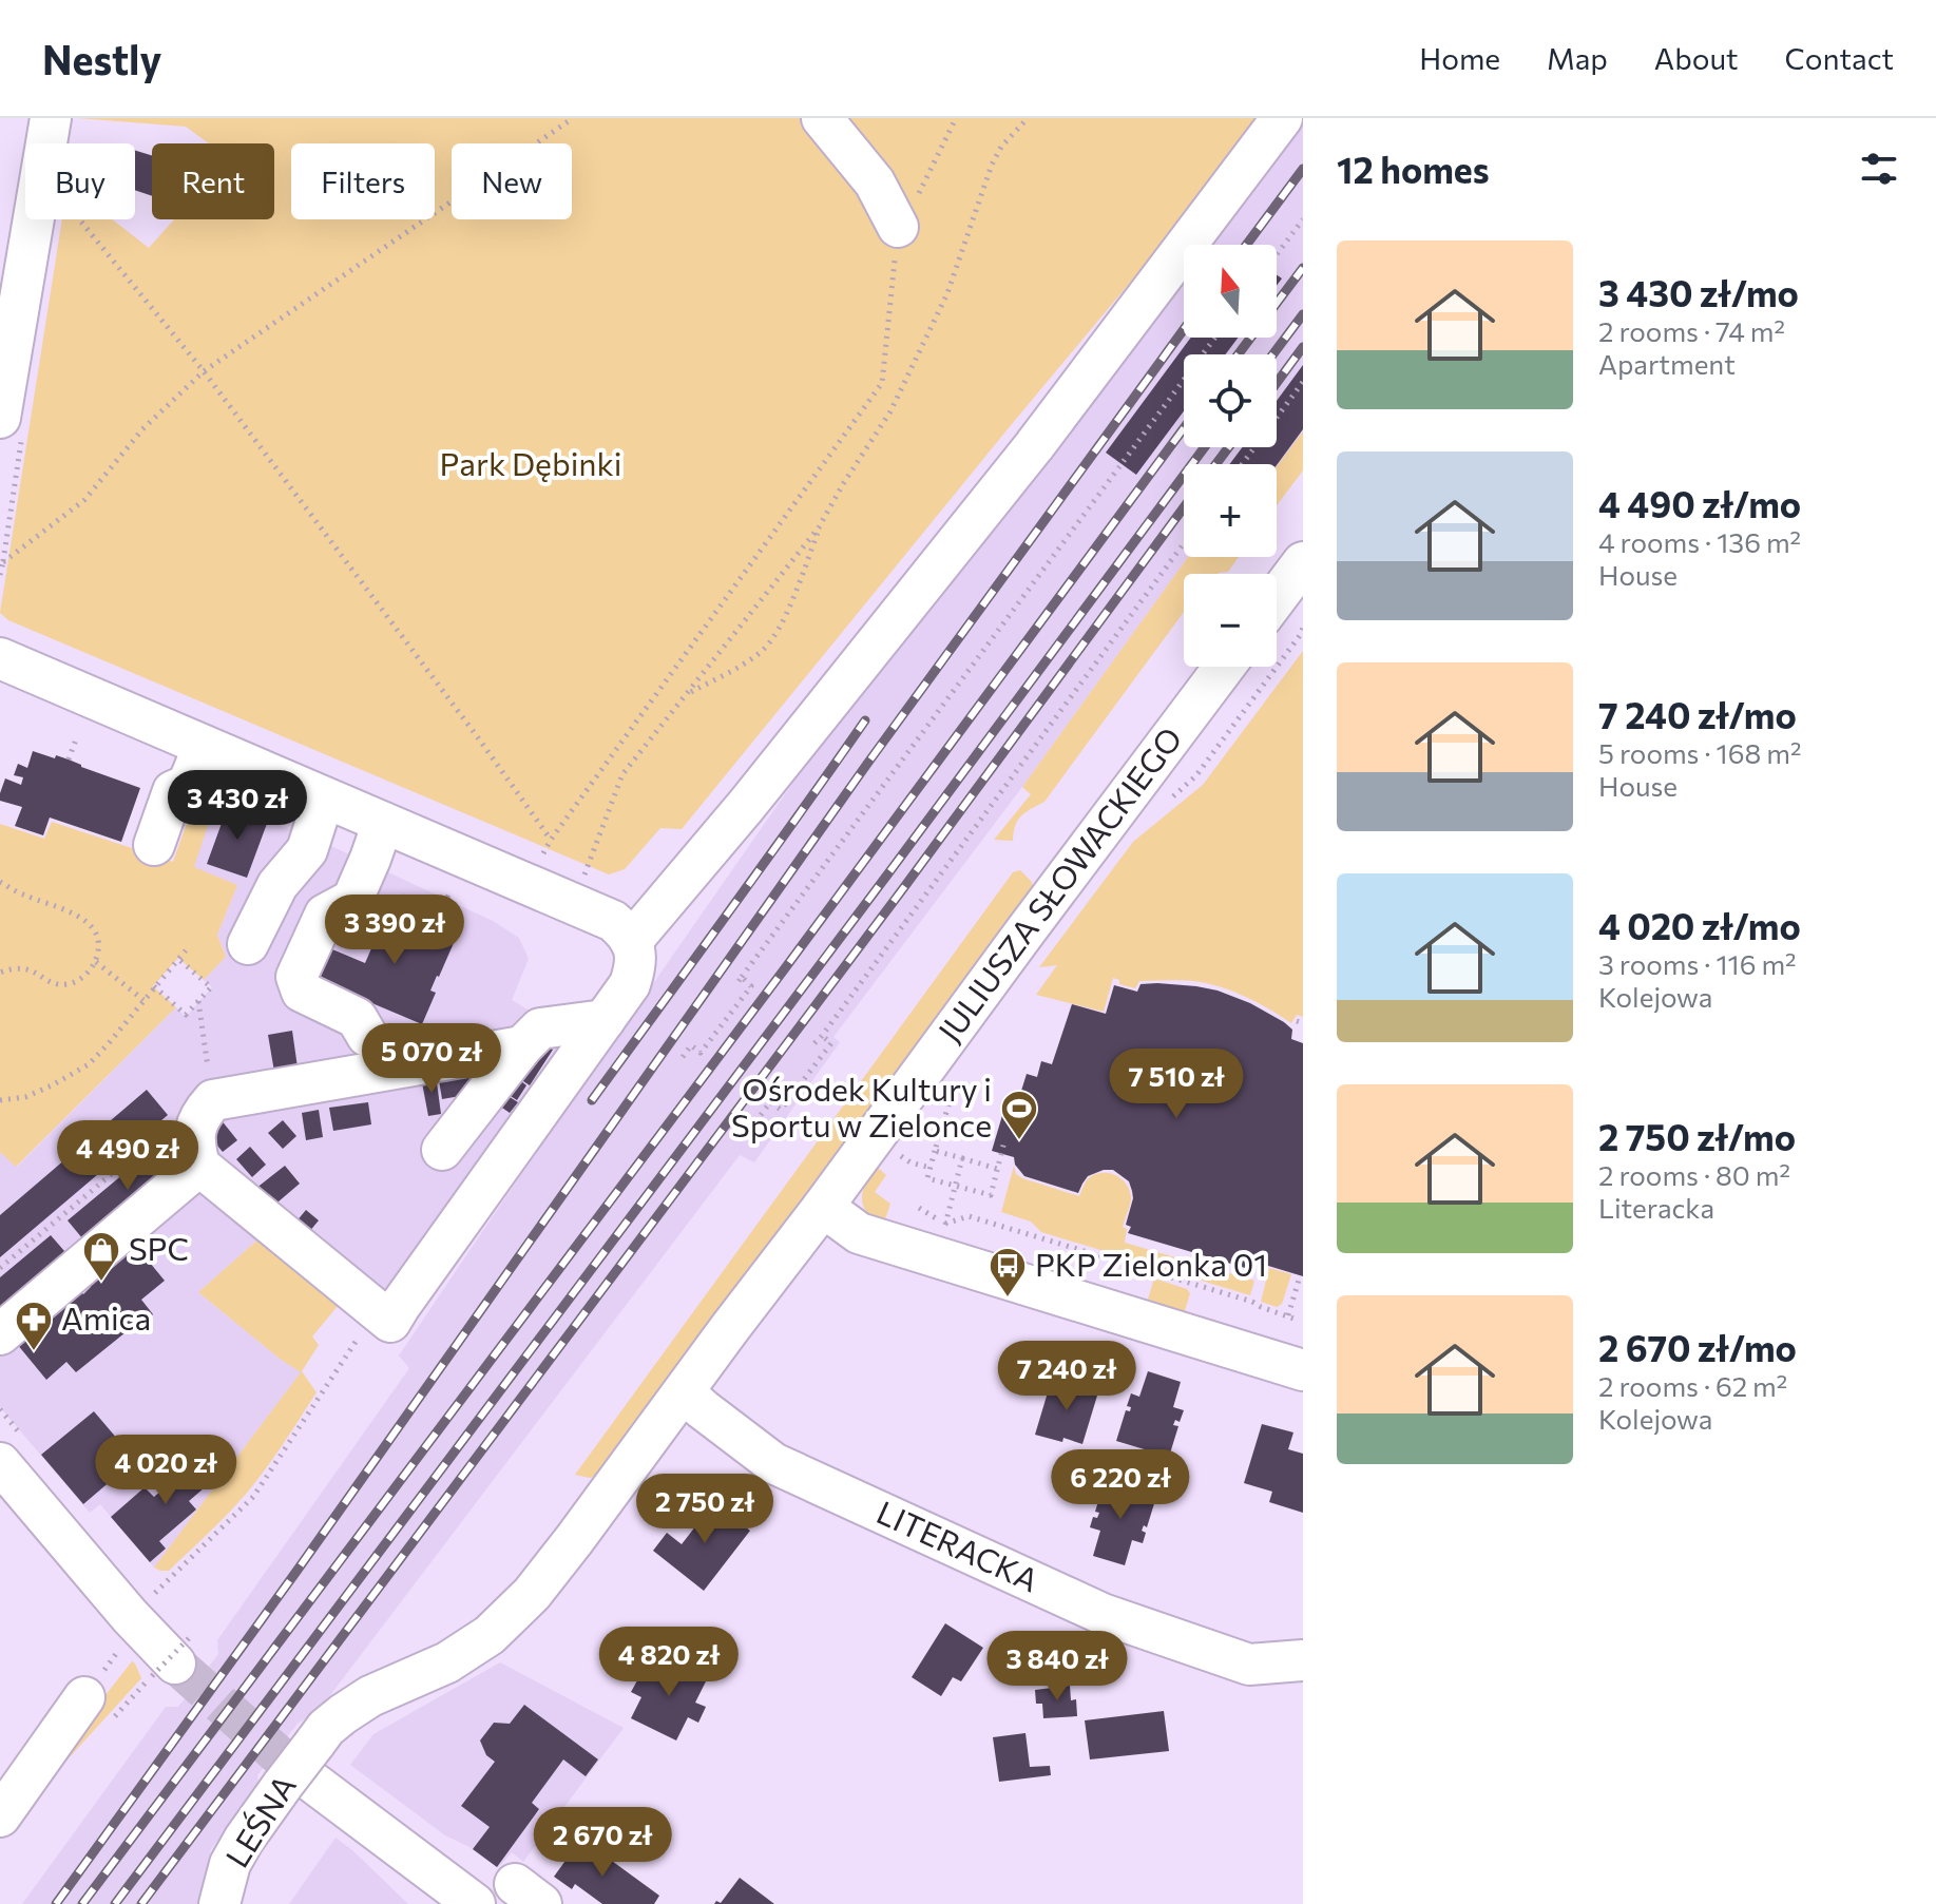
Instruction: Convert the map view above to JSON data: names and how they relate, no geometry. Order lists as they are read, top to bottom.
{
  "streets": {
    "street": ["JULIUSZA SŁOWACKIEGO", "LITERACKA", "LEŚNA"]
  },
  "crossings": [
    ["JULIUSZA SŁOWACKIEGO", "LITERACKA"],
    ["JULIUSZA SŁOWACKIEGO", "LEŚNA"]
  ],
  "parks": ["Park Dębinki"],
  "places": {
    "sports": ["Ośrodek Kultury i Sportu w Zielonce"],
    "shop": ["SPC"],
    "bus stop": ["PKP Zielonka 01"],
    "pharmacy": ["Amica"]
  },
  "north": "top",
  "page": {
    "header": "Nestly",
    "nav": [
      "Home",
      "Map",
      "About",
      "Contact"
    ],
    "heading": "12 homes",
    "chip": [
      "Buy",
      "Rent",
      "Filters",
      "New"
    ],
    "list": [
      {
        "name": "3 430 zł/mo",
        "note": "2 rooms · 74 m² · Apartment"
      },
      {
        "name": "4 490 zł/mo",
        "note": "4 rooms · 136 m² · House"
      },
      {
        "name": "7 240 zł/mo",
        "note": "5 rooms · 168 m² · House"
      },
      {
        "name": "4 020 zł/mo",
        "note": "3 rooms · 116 m² · Kolejowa"
      },
      {
        "name": "2 750 zł/mo",
        "note": "2 rooms · 80 m² · Literacka"
      },
      {
        "name": "2 670 zł/mo",
        "note": "2 rooms · 62 m² · Kolejowa"
      }
    ],
    "map_buttons": ["+", "−"],
    "price": [
      "3 430 zł",
      "3 390 zł",
      "5 070 zł",
      "7 510 zł",
      "4 490 zł",
      "7 240 zł",
      "4 020 zł",
      "6 220 zł",
      "2 750 zł",
      "4 820 zł",
      "3 840 zł",
      "2 670 zł"
    ]
  }
}
